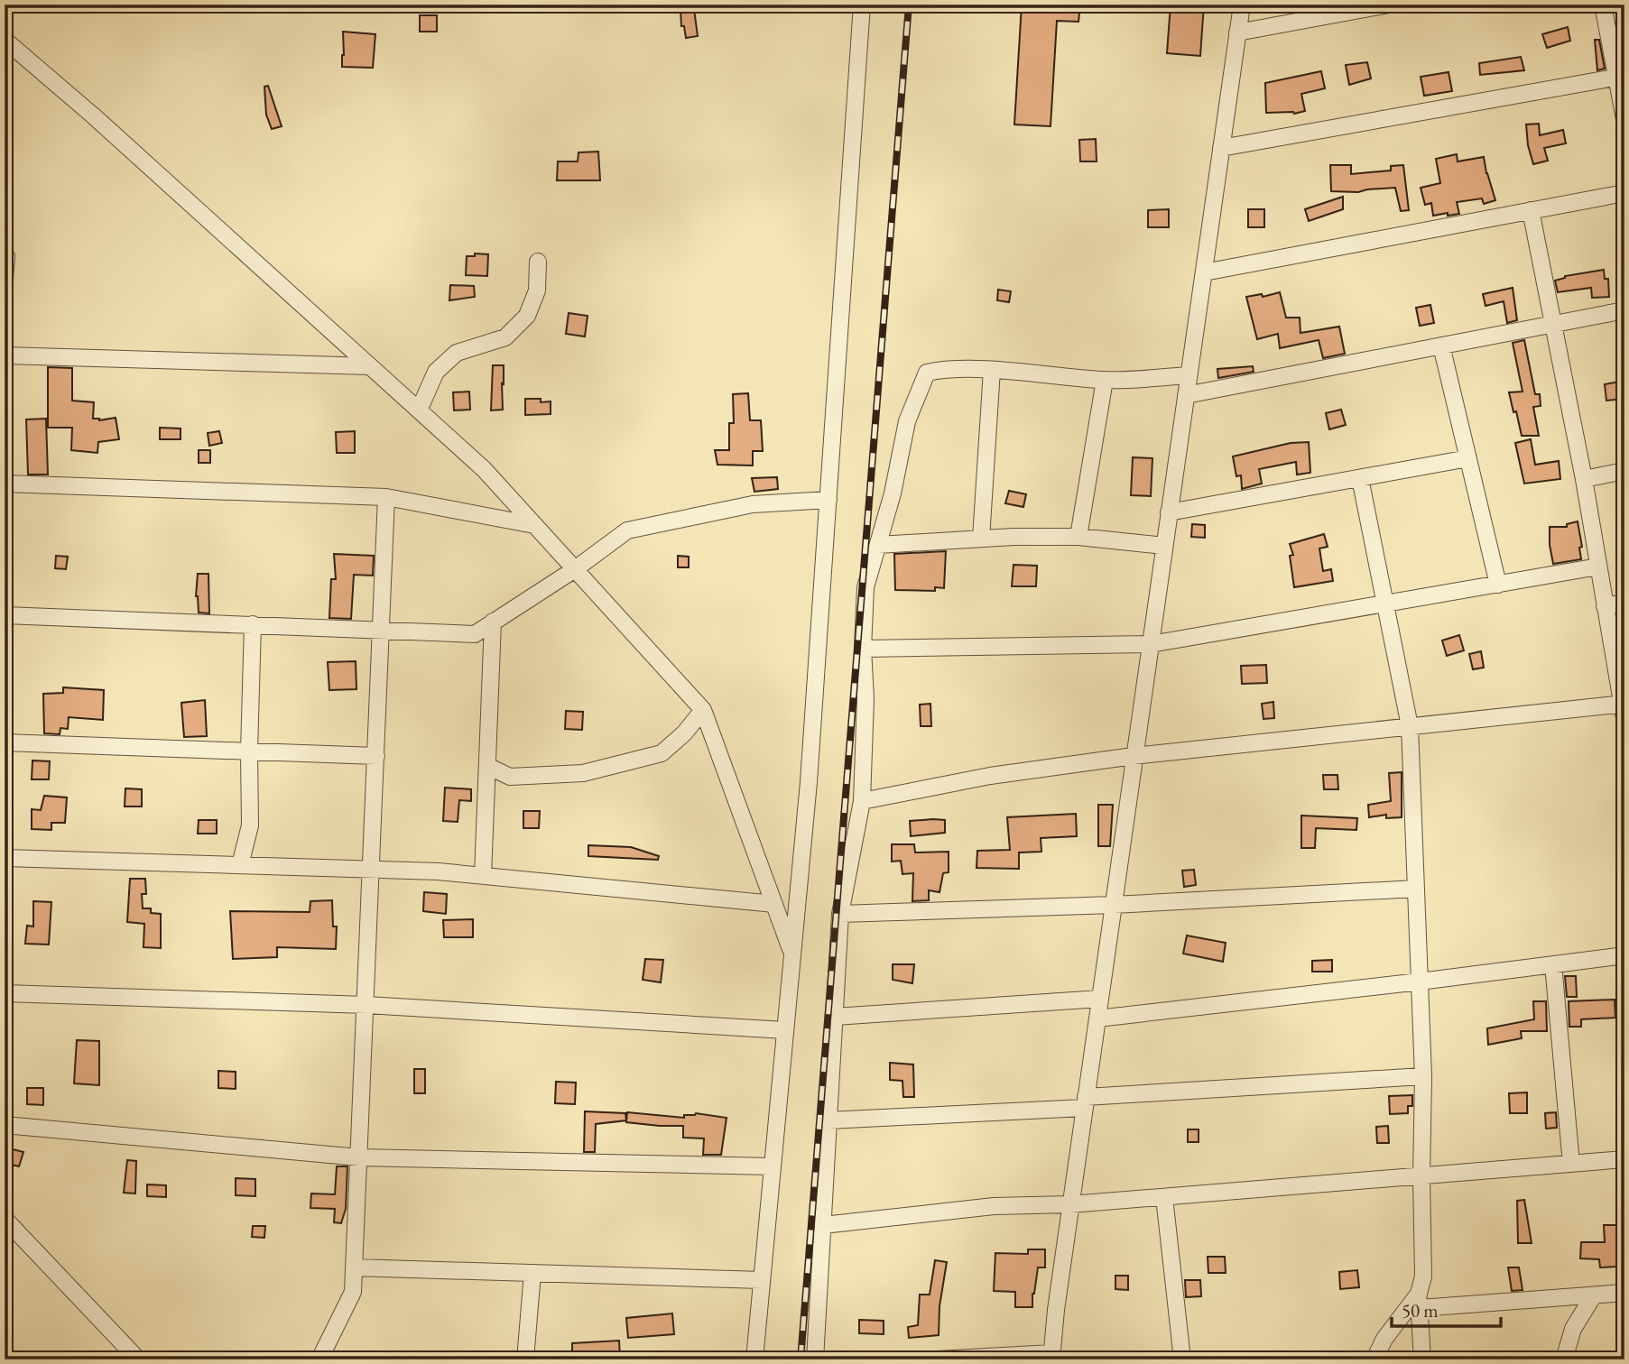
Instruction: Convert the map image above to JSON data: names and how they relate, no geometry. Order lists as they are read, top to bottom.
{
  "scale_bar": "50 m"
}
